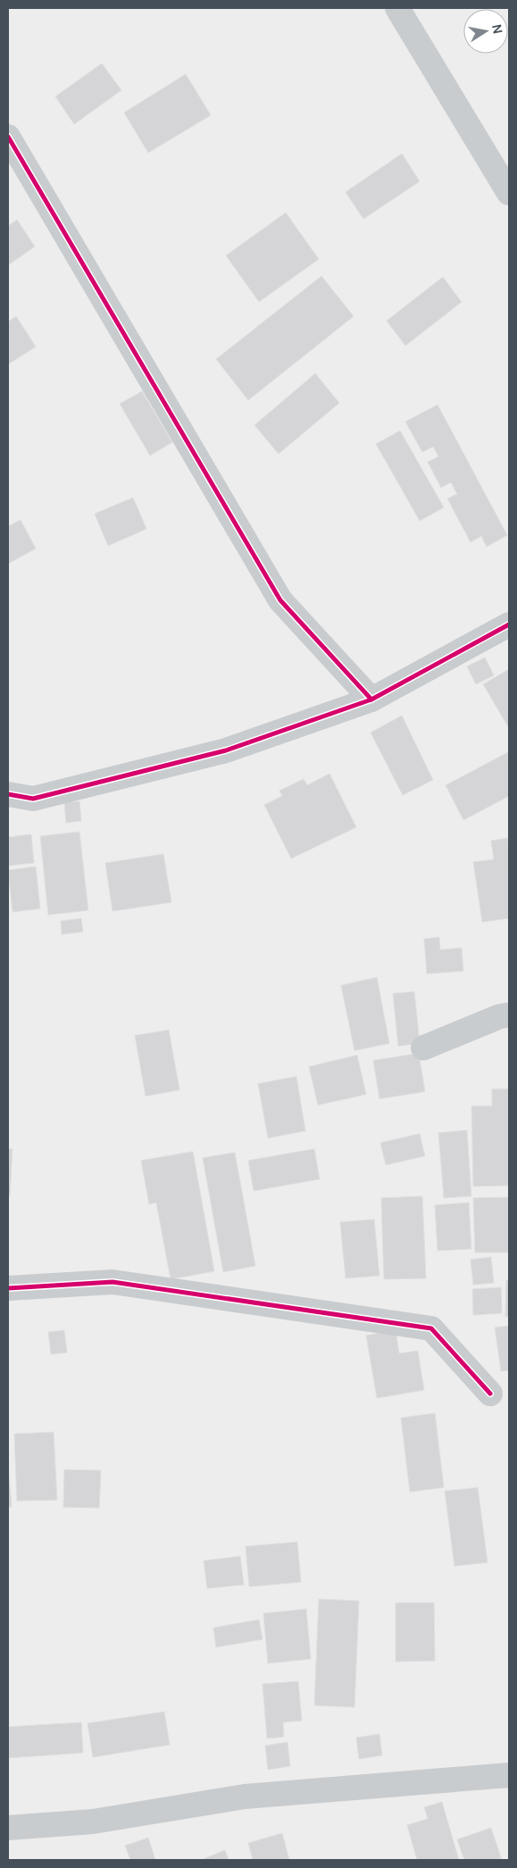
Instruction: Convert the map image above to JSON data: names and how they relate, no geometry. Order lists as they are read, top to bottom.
{
  "north": "right"
}
